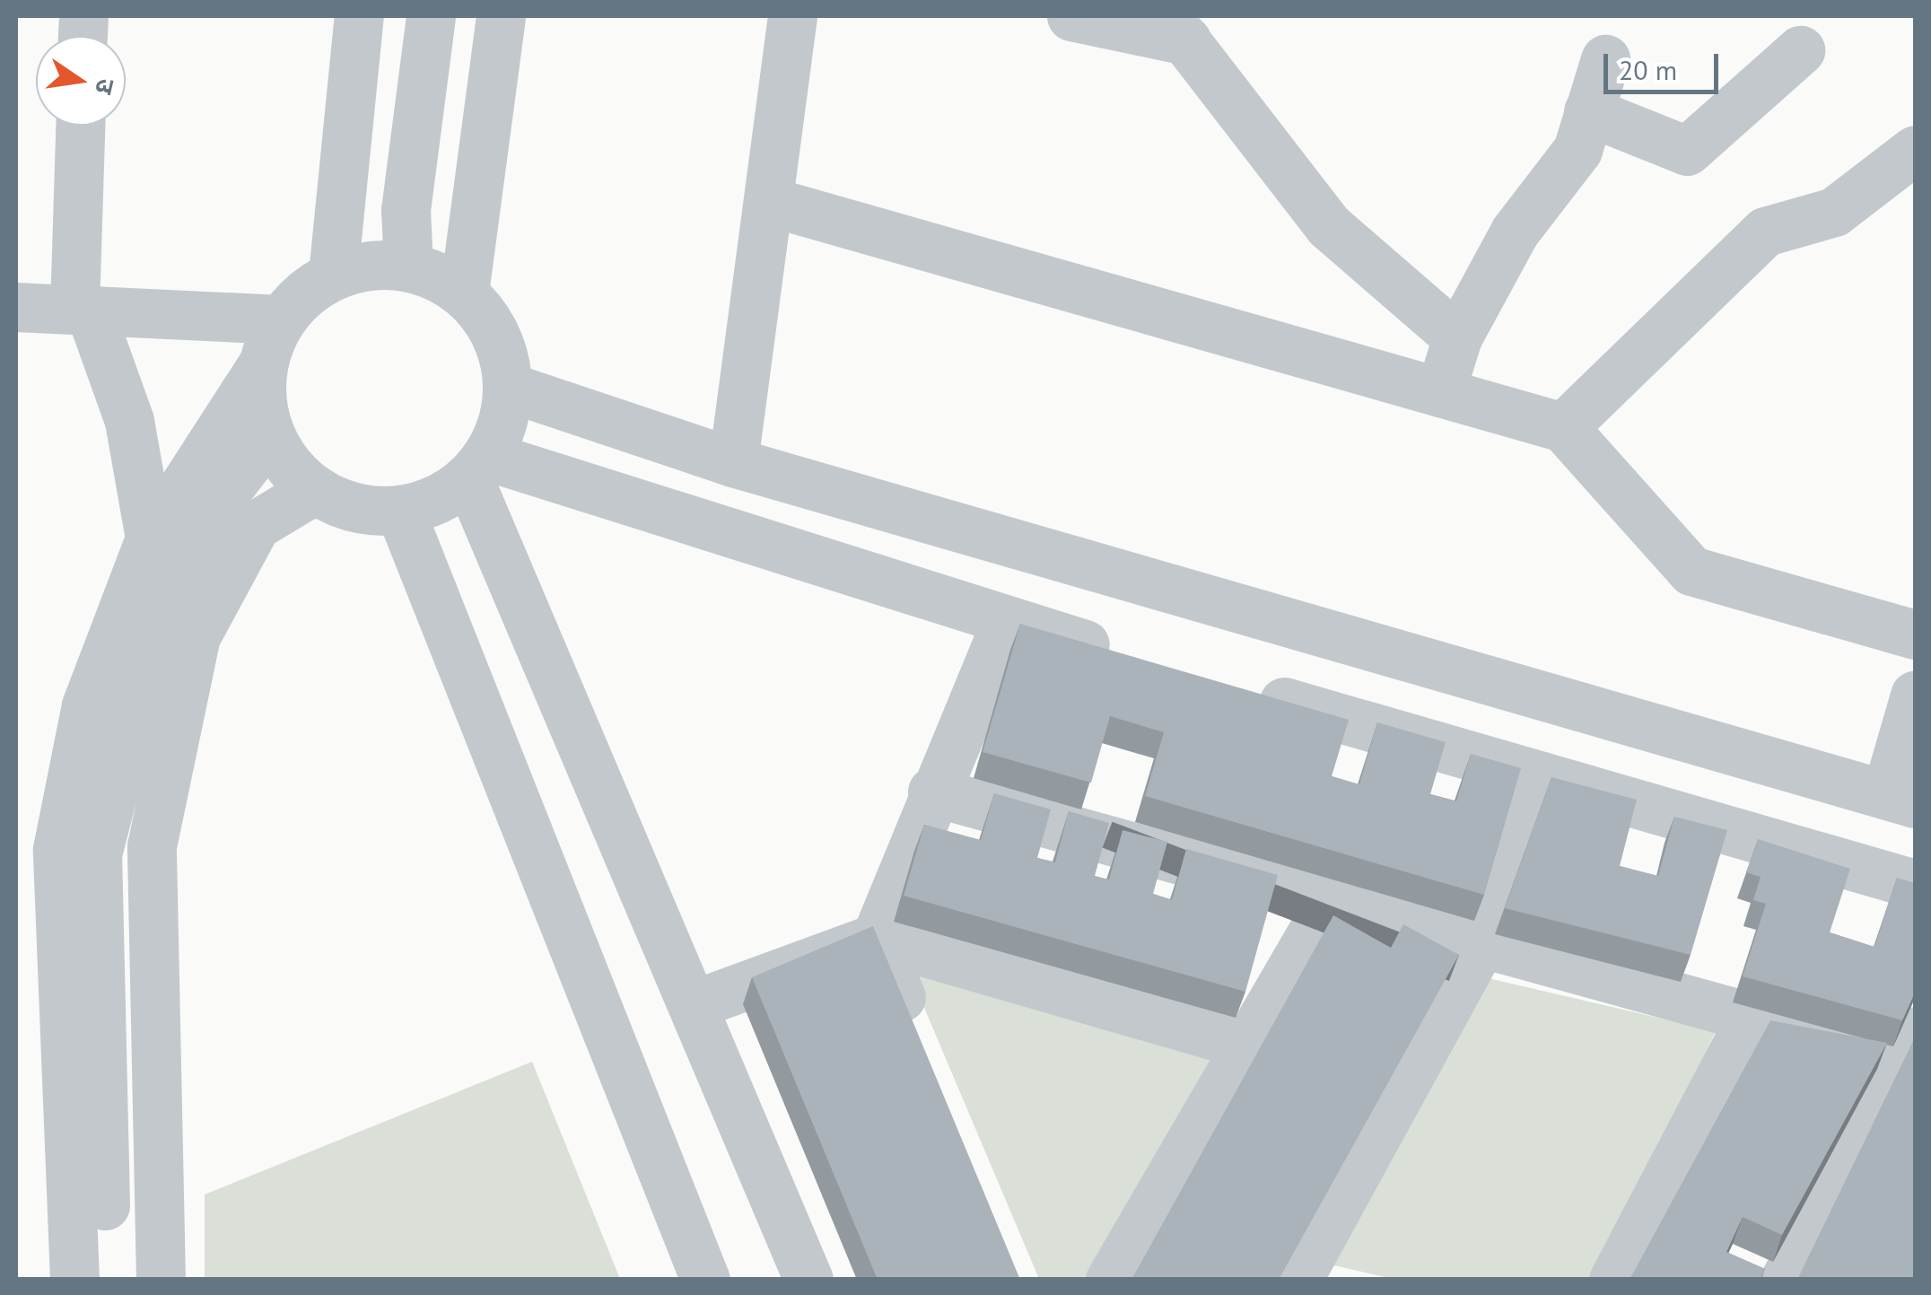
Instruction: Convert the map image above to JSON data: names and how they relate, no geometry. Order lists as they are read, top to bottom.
{
  "scale_bar": "20 m",
  "north": "right"
}
